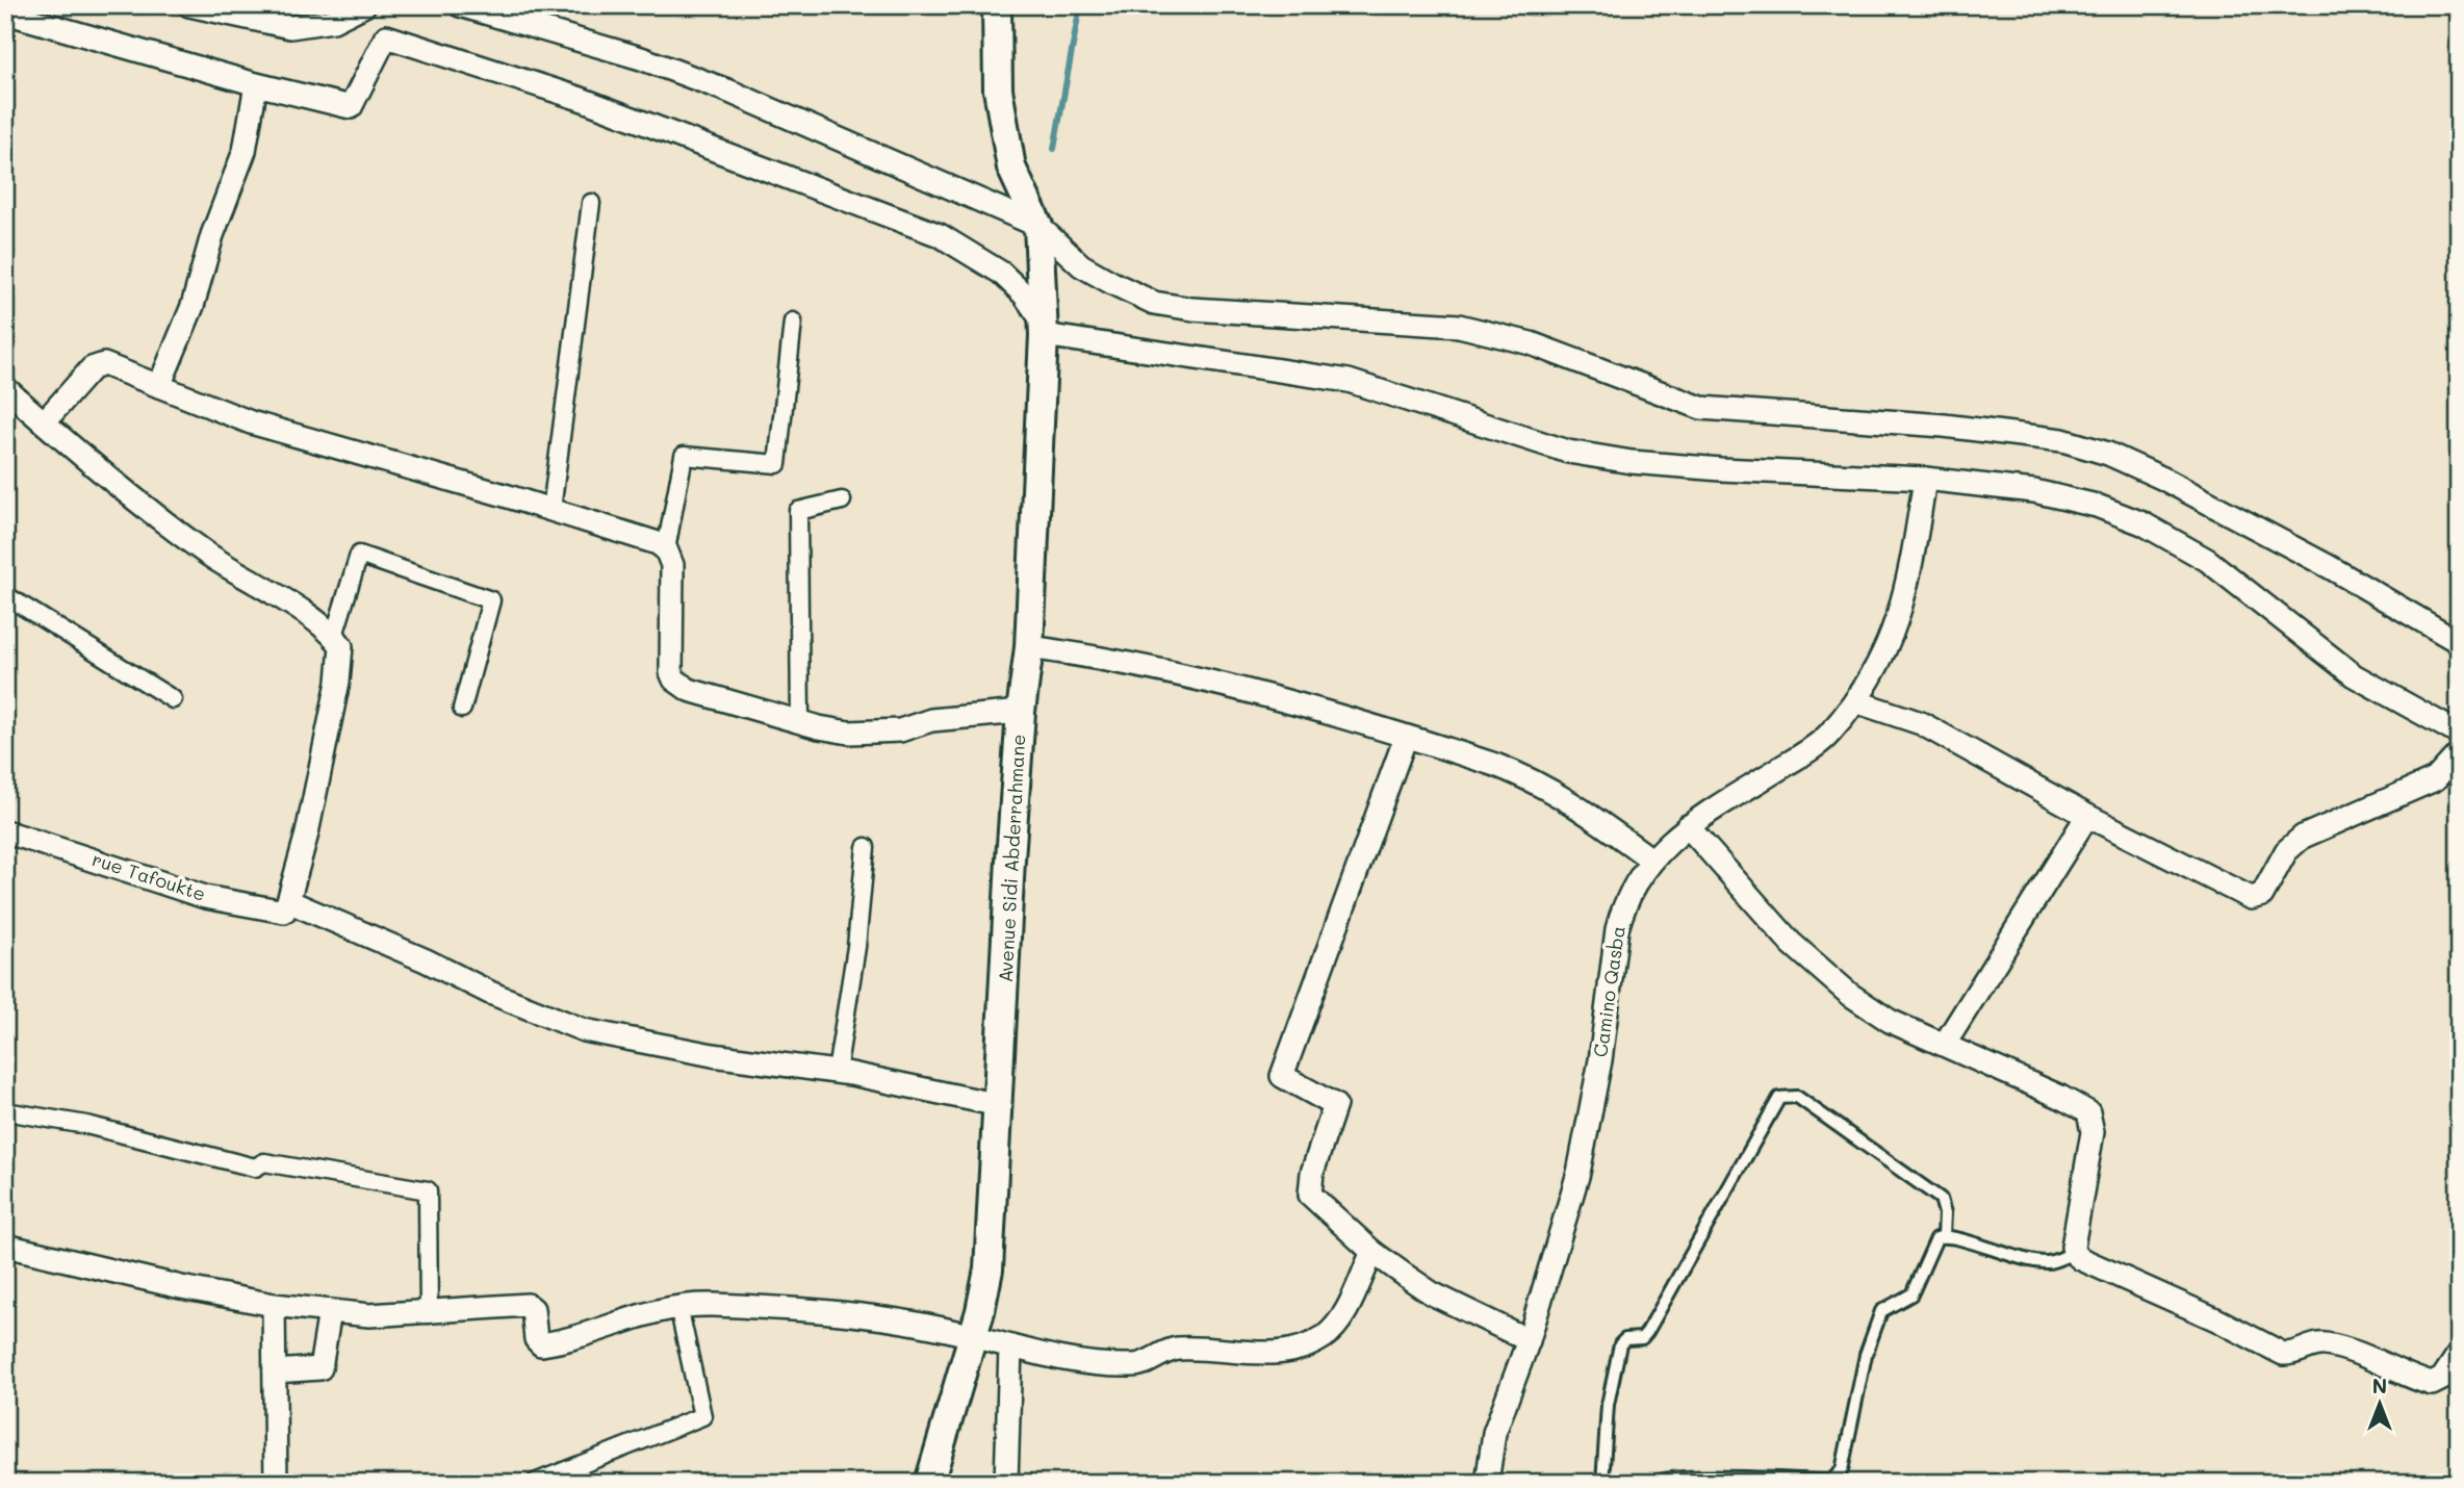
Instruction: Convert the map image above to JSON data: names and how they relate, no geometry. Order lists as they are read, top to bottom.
{
  "streets": {
    "street": ["Avenue Sidi Abderrahmane", "rue Tafoukte", "Camino Qasba"]
  },
  "north": "top"
}
